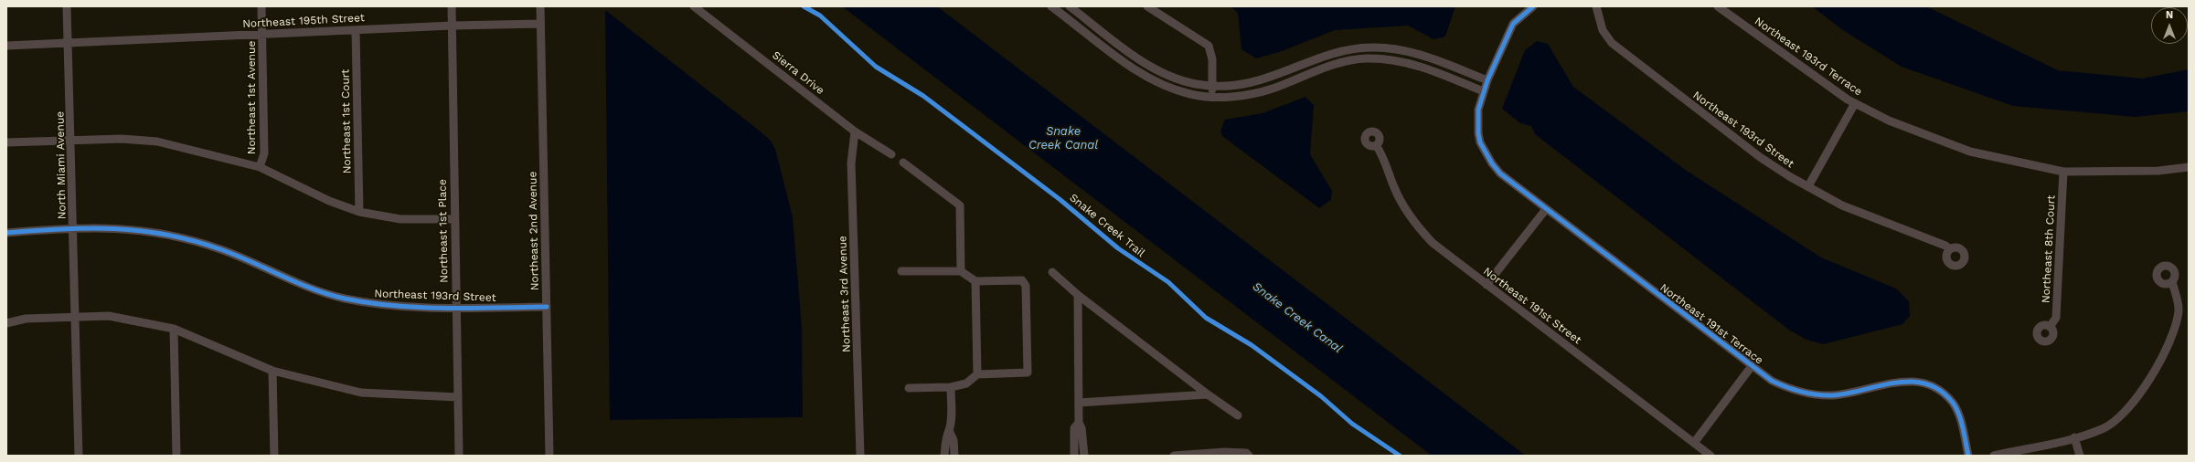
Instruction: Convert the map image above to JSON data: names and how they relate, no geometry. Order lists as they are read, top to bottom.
{
  "streets": {
    "street": [
      "Northeast 195th Street",
      "Northeast 193rd Terrace",
      "Sierra Drive",
      "Northeast 1st Avenue",
      "Northeast 1st Court",
      "Northeast 193rd Street",
      "North Miami Avenue",
      "Northeast 1st Place",
      "Northeast 2nd Avenue",
      "Northeast 8th Court",
      "Northeast 3rd Avenue",
      "Northeast 191st Street",
      "Northeast 191st Terrace"
    ],
    "cycle path": ["Snake Creek Trail"]
  },
  "crossings": [
    ["Northeast 195th Street", "Northeast 1st Avenue"],
    ["Northeast 195th Street", "Northeast 1st Court"],
    ["Northeast 195th Street", "North Miami Avenue"],
    ["Northeast 195th Street", "Northeast 1st Place"],
    ["Northeast 195th Street", "Northeast 2nd Avenue"],
    ["Northeast 193rd Terrace", "Northeast 8th Court"],
    ["Sierra Drive", "Northeast 3rd Avenue"],
    ["Northeast 193rd Street", "North Miami Avenue"],
    ["Northeast 193rd Street", "Northeast 1st Place"],
    ["Northeast 193rd Street", "Northeast 2nd Avenue"]
  ],
  "water": ["Snake Creek Canal"],
  "north": "top"
}
